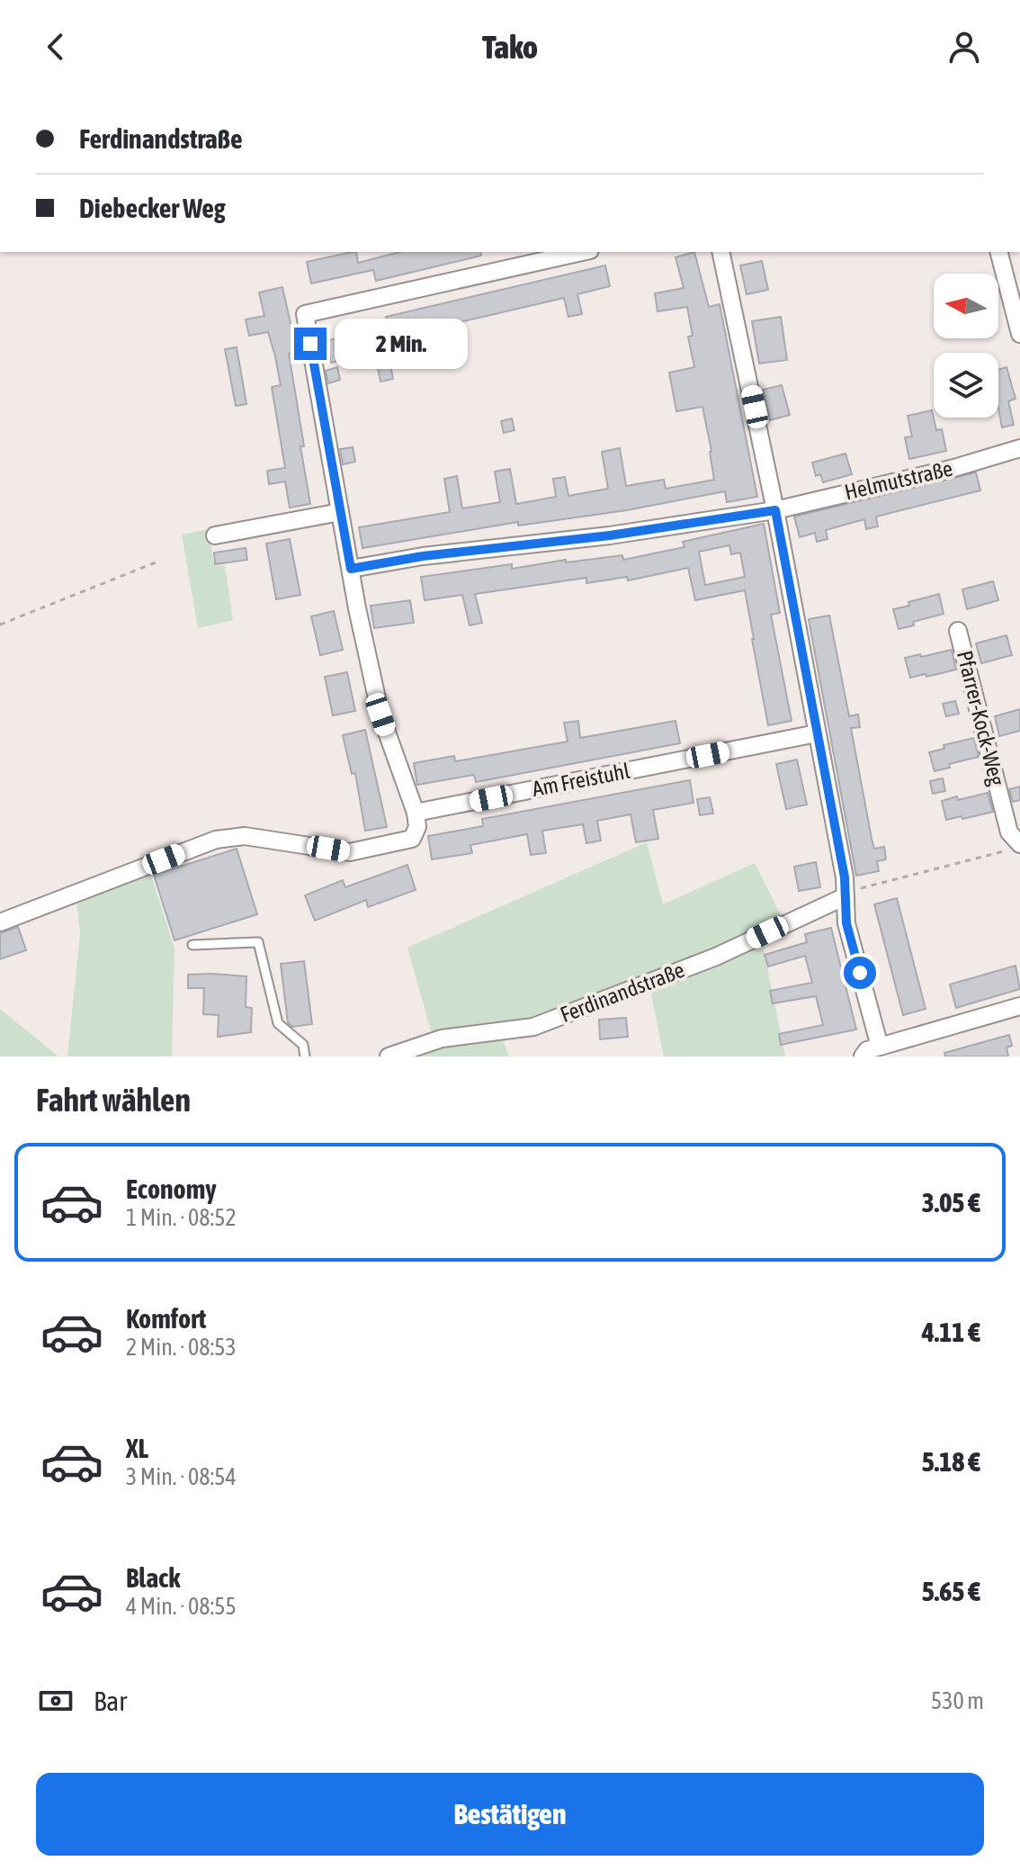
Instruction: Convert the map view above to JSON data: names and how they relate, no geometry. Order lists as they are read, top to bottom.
{
  "streets": {
    "street": [
      "Helmutstraße",
      "Pfarrer-Kock-Weg",
      "Am Freistuhl",
      "Ferdinandstraße"
    ]
  },
  "north": "left",
  "page": {
    "header": "Tako",
    "banner": ["Ferdinandstraße", "Diebecker Weg"],
    "bubble": "2 Min.",
    "heading": "Fahrt wählen",
    "list": [
      {
        "name": "Economy",
        "note": "1 Min. · 08:52",
        "value": "3.05 €"
      },
      {
        "name": "Komfort",
        "note": "2 Min. · 08:53",
        "value": "4.11 €"
      },
      {
        "name": "XL",
        "note": "3 Min. · 08:54",
        "value": "5.18 €"
      },
      {
        "name": "Black",
        "note": "4 Min. · 08:55",
        "value": "5.65 €"
      }
    ],
    "pay": ["Bar", "530 m"],
    "buttons": "Bestätigen"
  }
}
